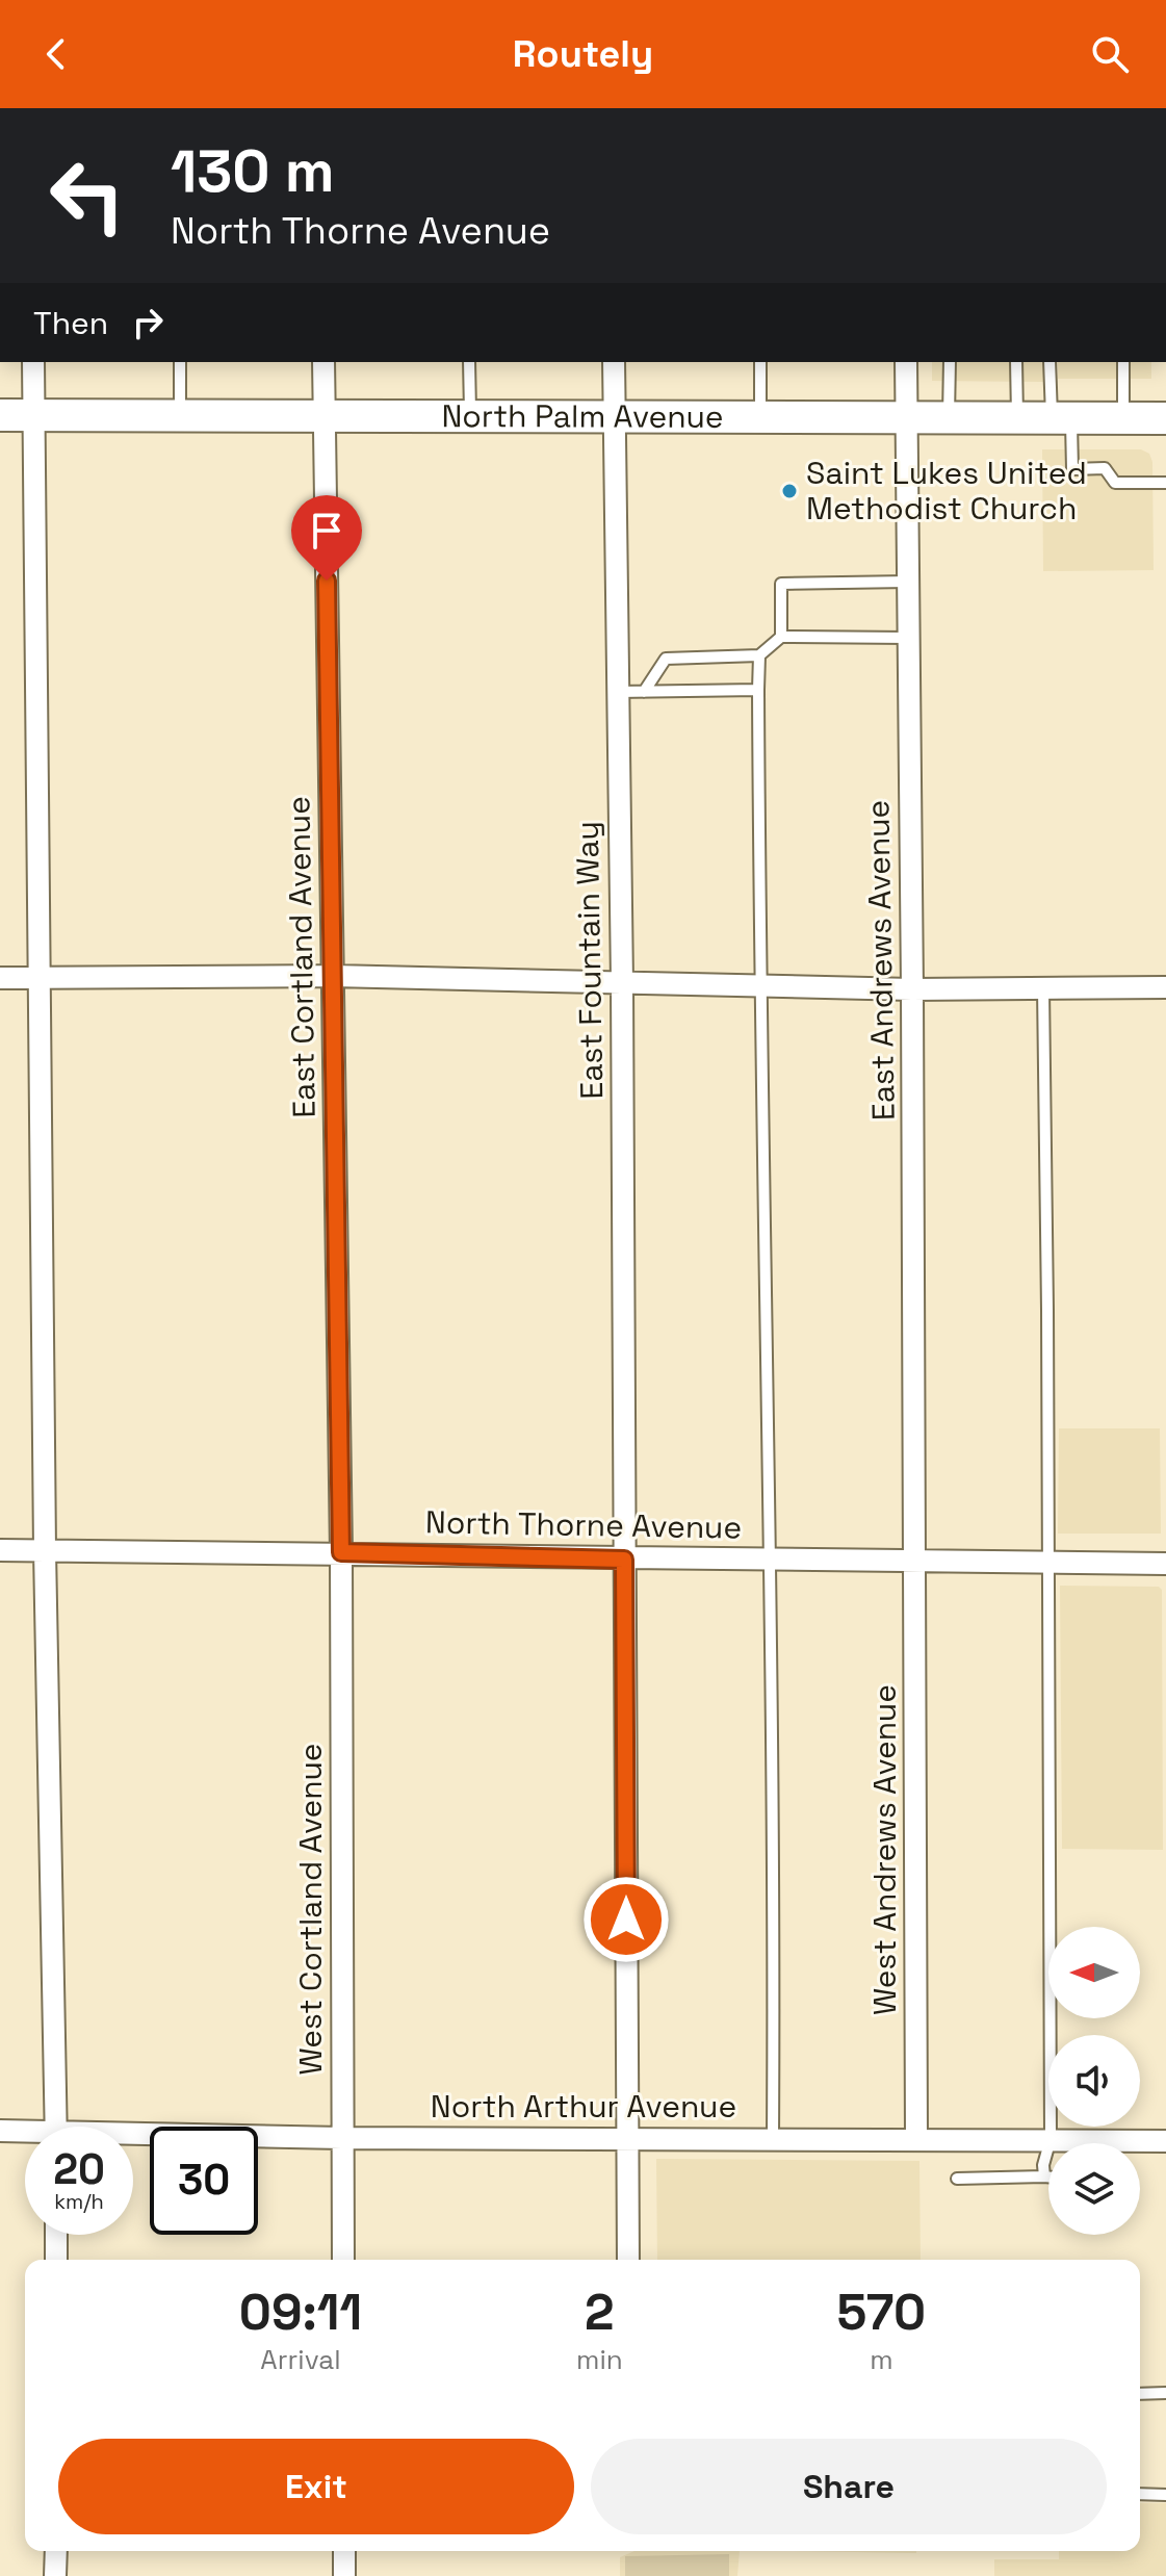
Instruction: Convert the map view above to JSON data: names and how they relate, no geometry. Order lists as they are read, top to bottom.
{
  "streets": {
    "main road": ["North Palm Avenue"],
    "street": [
      "East Cortland Avenue",
      "East Fountain Way",
      "East Andrews Avenue",
      "North Thorne Avenue",
      "West Andrews Avenue",
      "West Cortland Avenue",
      "North Arthur Avenue"
    ]
  },
  "crossings": [
    ["North Palm Avenue", "East Cortland Avenue"],
    ["North Palm Avenue", "East Fountain Way"],
    ["North Palm Avenue", "East Andrews Avenue"],
    ["East Cortland Avenue", "North Thorne Avenue"],
    ["East Cortland Avenue", "West Cortland Avenue"],
    ["East Fountain Way", "North Thorne Avenue"],
    ["East Fountain Way", "North Arthur Avenue"],
    ["East Andrews Avenue", "North Thorne Avenue"],
    ["East Andrews Avenue", "West Andrews Avenue"],
    ["North Thorne Avenue", "West Andrews Avenue"],
    ["North Thorne Avenue", "West Cortland Avenue"],
    ["West Andrews Avenue", "North Arthur Avenue"],
    ["West Cortland Avenue", "North Arthur Avenue"]
  ],
  "places": ["Saint Lukes United Methodist Church"],
  "north": "left",
  "page": {
    "header": "Routely",
    "turn": ["130 m", "North Thorne Avenue"],
    "then": "Then",
    "speed": "20 km/h",
    "limit": "30",
    "eta": [
      "09:11",
      "Arrival",
      "2",
      "min",
      "570",
      "m"
    ],
    "buttons": ["Exit", "Share"]
  }
}
